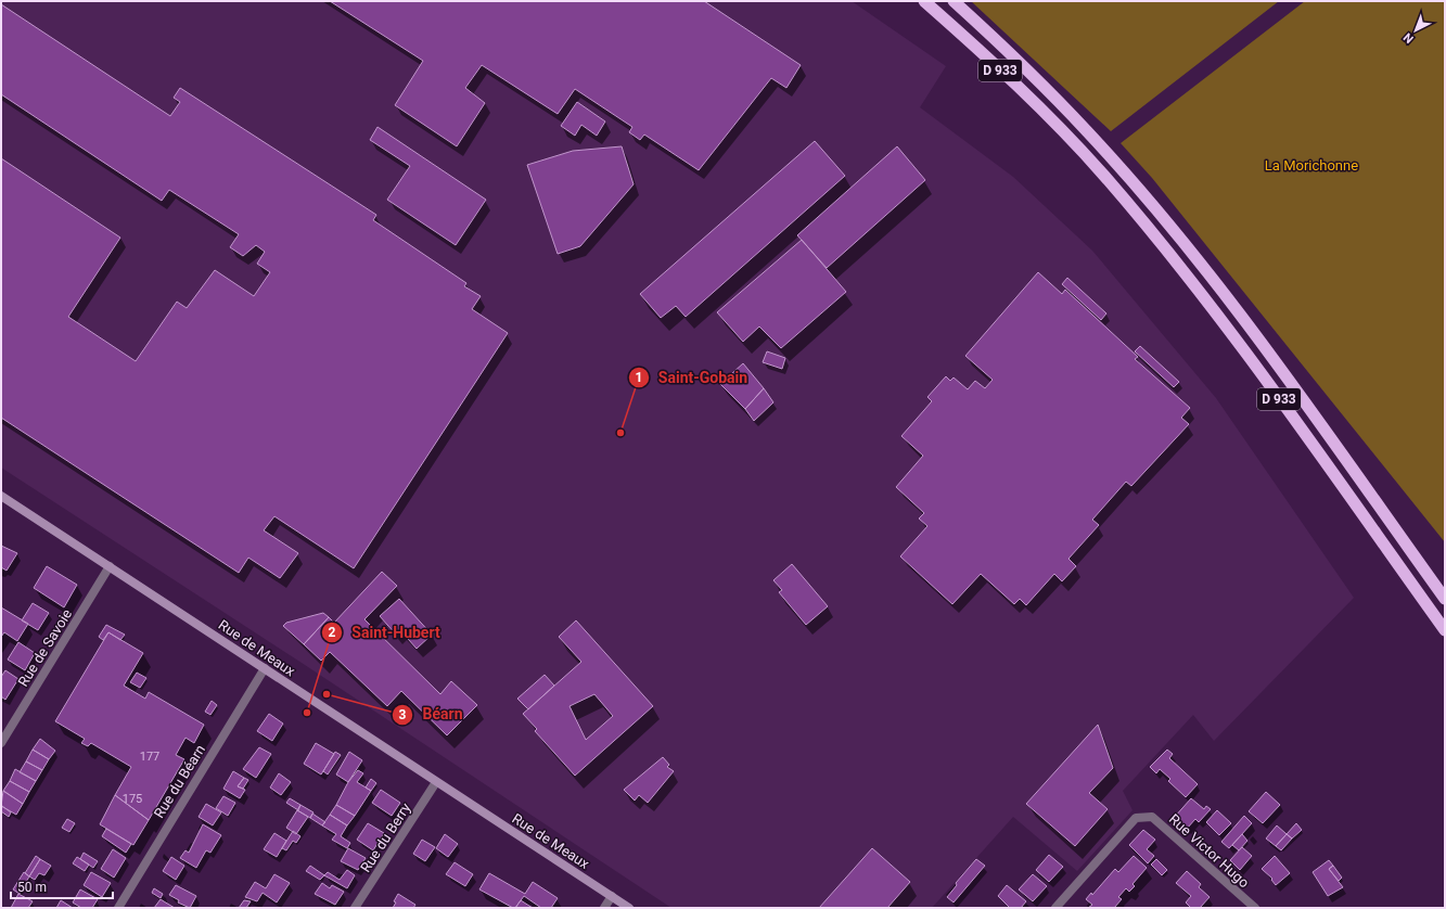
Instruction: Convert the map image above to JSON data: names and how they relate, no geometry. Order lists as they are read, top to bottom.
{
  "streets": {
    "highway": ["D 933"],
    "main road": ["Rue de Meaux"],
    "street": [
      "Rue de Savoie",
      "Rue du Béarn",
      "Rue du Berry",
      "Rue Victor Hugo"
    ]
  },
  "crossings": [
    ["Rue de Savoie", "Rue de Meaux"],
    ["Rue de Meaux", "Rue du Béarn"],
    ["Rue de Meaux", "Rue du Berry"]
  ],
  "parks": ["La Morichonne"],
  "places": ["Saint-Gobain", "Béarn", "Saint-Hubert"],
  "house_numbers": ["177", "175"],
  "scale_bar": "50 m",
  "north": "bottom left"
}
